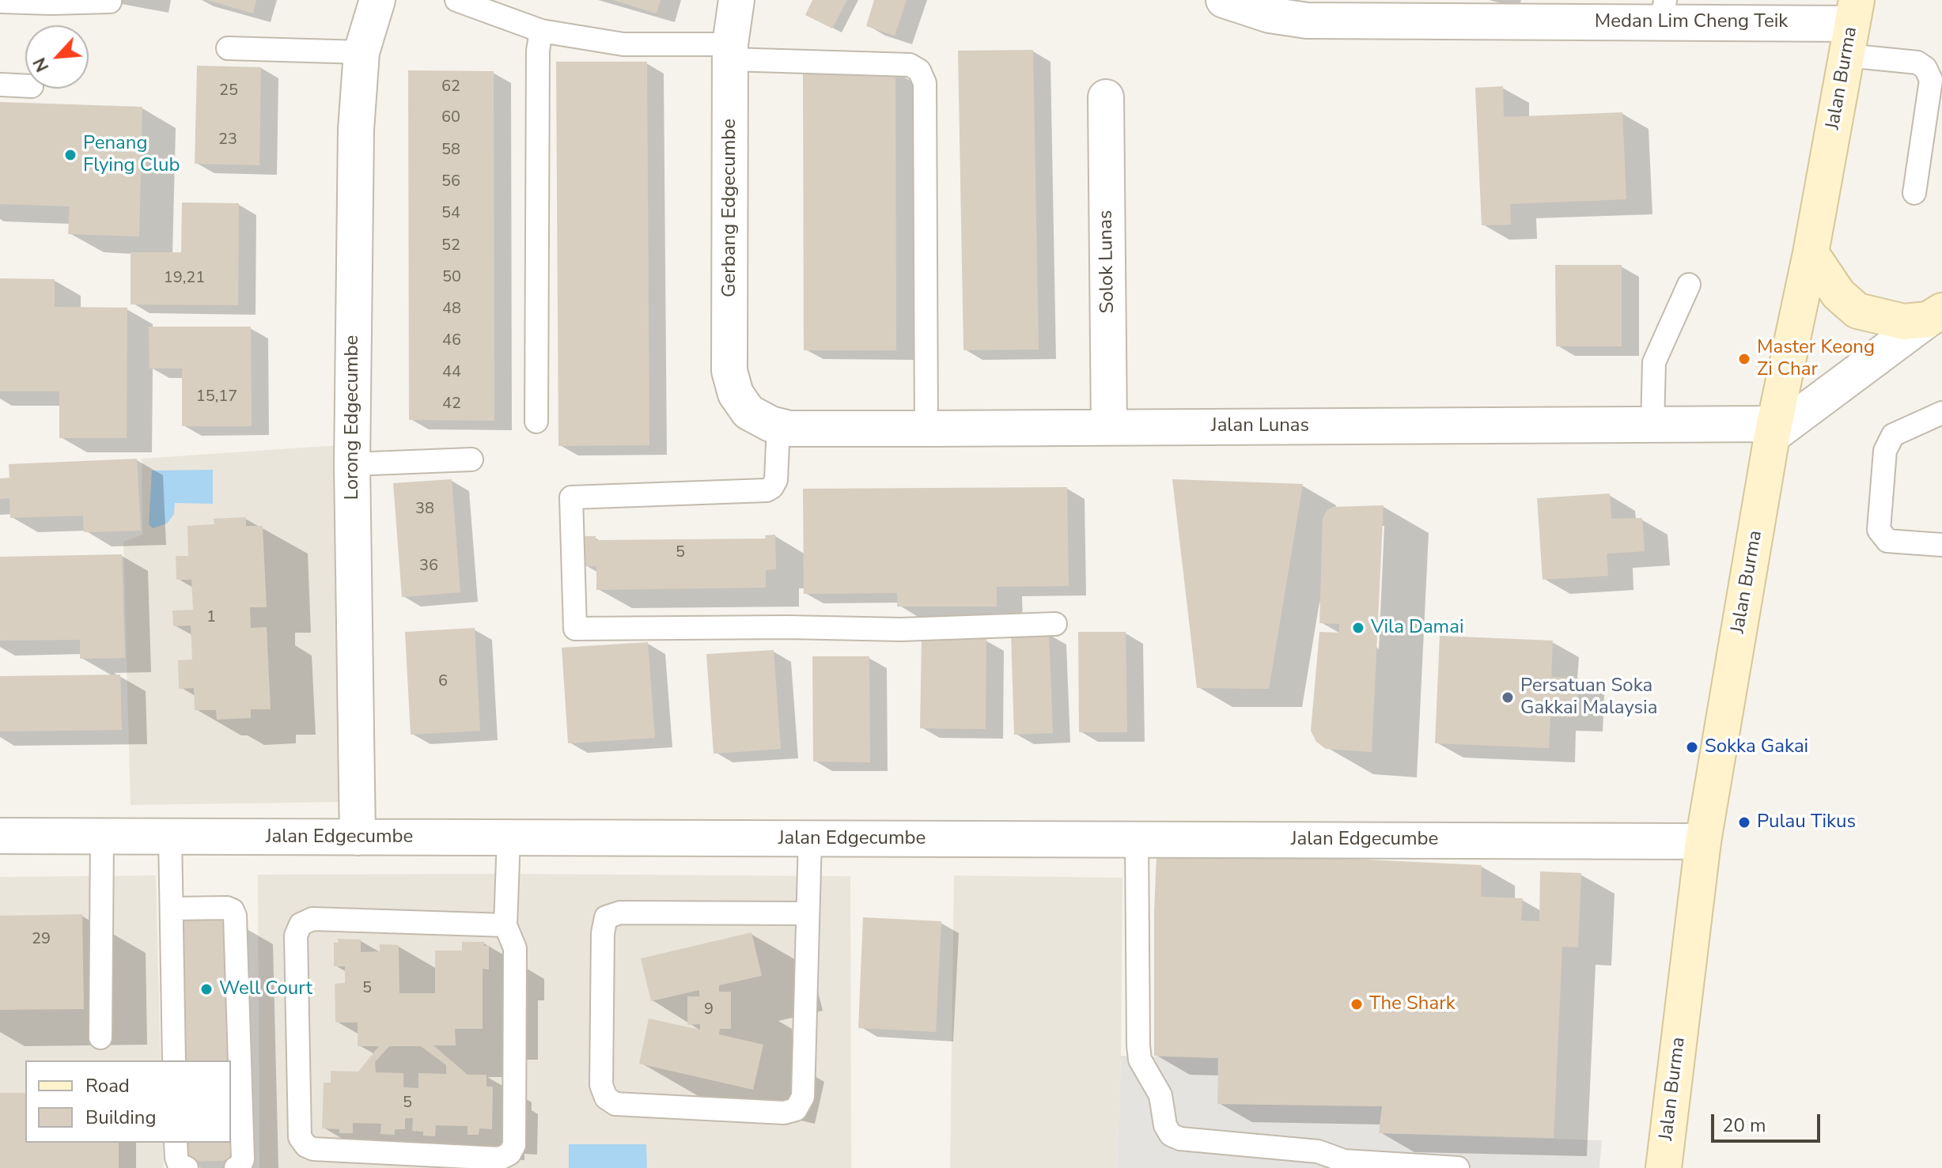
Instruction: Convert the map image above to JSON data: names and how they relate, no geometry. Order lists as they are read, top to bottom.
{
  "streets": {
    "main road": ["Jalan Burma"],
    "street": [
      "Medan Lim Cheng Teik",
      "Gerbang Edgecumbe",
      "Solok Lunas",
      "Lorong Edgecumbe",
      "Jalan Lunas",
      "Jalan Edgecumbe"
    ]
  },
  "crossings": [
    ["Medan Lim Cheng Teik", "Jalan Burma"],
    ["Jalan Burma", "Jalan Lunas"],
    ["Jalan Burma", "Jalan Edgecumbe"],
    ["Gerbang Edgecumbe", "Jalan Lunas"],
    ["Solok Lunas", "Jalan Lunas"],
    ["Lorong Edgecumbe", "Jalan Edgecumbe"]
  ],
  "places": [
    "Penang Flying Club",
    "Master Keong Zi Char",
    "Vila Damai",
    "Persatuan Soka Gakkai Malaysia",
    "Sokka Gakai",
    "Pulau Tikus",
    "Well Court",
    "The Shark"
  ],
  "house_numbers": [
    "62",
    "25",
    "60",
    "23",
    "58",
    "56",
    "54",
    "52",
    "50",
    "19,21",
    "48",
    "46",
    "44",
    "15,17",
    "42",
    "38",
    "5",
    "36",
    "1",
    "6",
    "29",
    "5",
    "9",
    "5"
  ],
  "legend": ["Road", "Building"],
  "scale_bar": "20 m",
  "north": "bottom left"
}
